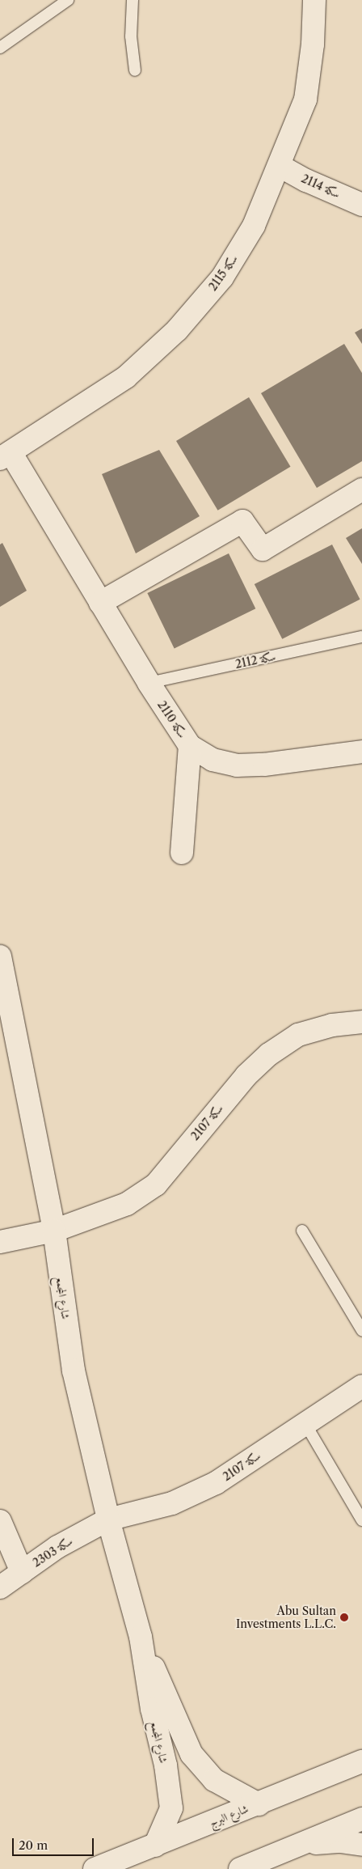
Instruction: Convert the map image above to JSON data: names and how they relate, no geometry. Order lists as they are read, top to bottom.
{
  "streets": {
    "street": [
      "سكة 2114",
      "سكة 2115",
      "سكة 2110",
      "سكة 2107",
      "شارع المجمع",
      "سكة 2303",
      "شارع البرج"
    ],
    "lane": ["سكة 2112"]
  },
  "crossings": [
    ["سكة 2114", "سكة 2115"],
    ["سكة 2115", "سكة 2110"],
    ["سكة 2112", "سكة 2110"],
    ["سكة 2107", "شارع المجمع"],
    ["سكة 2107", "سكة 2303"],
    ["شارع المجمع", "سكة 2303"],
    ["شارع المجمع", "شارع البرج"]
  ],
  "places": ["Abu Sultan Investments L.L.C."],
  "scale_bar": "20 m"
}
